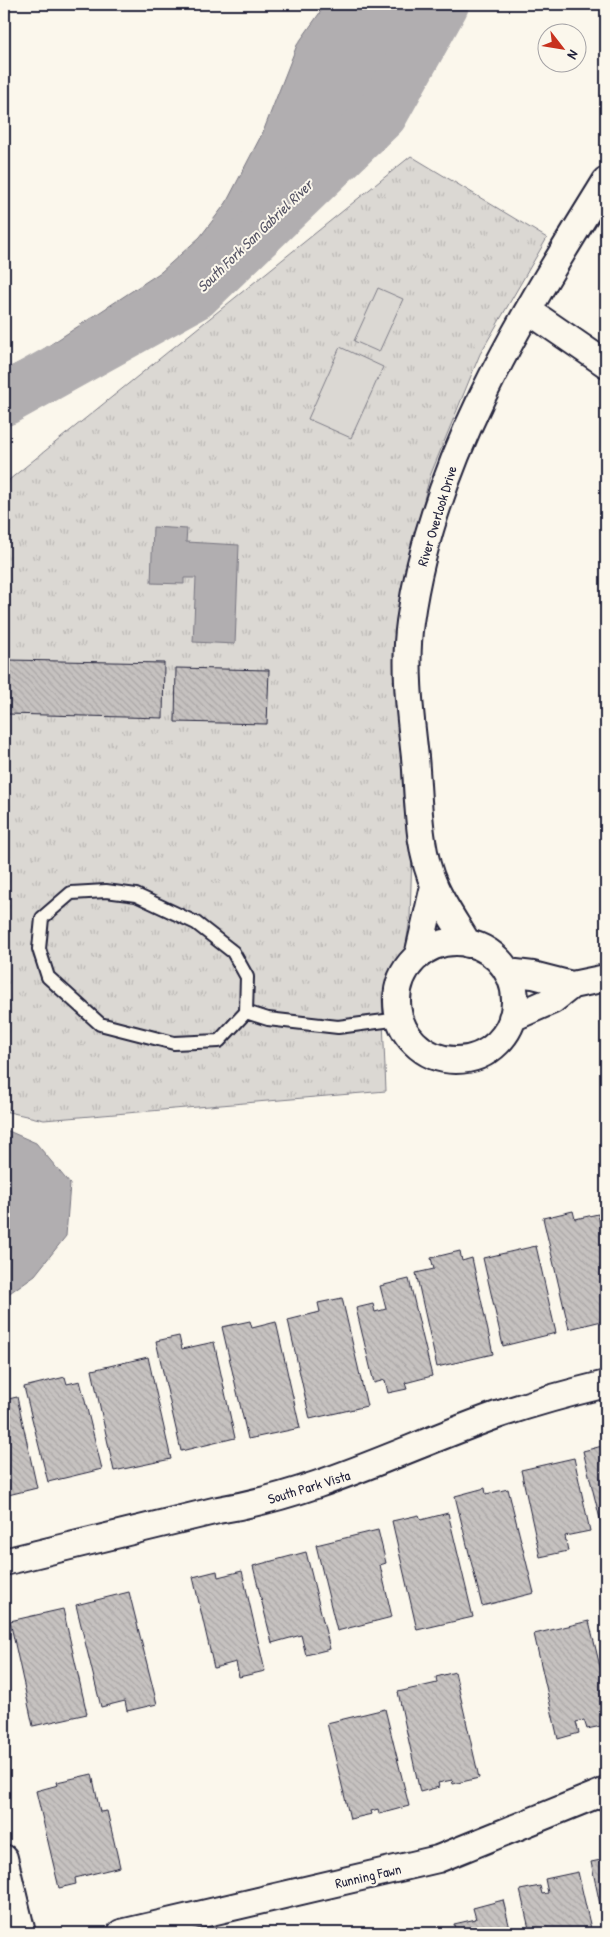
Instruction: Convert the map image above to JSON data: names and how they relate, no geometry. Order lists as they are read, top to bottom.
{
  "streets": {
    "street": ["River Overlook Drive", "South Park Vista", "Running Fawn"]
  },
  "water": ["South Fork San Gabriel River"],
  "north": "bottom right"
}
